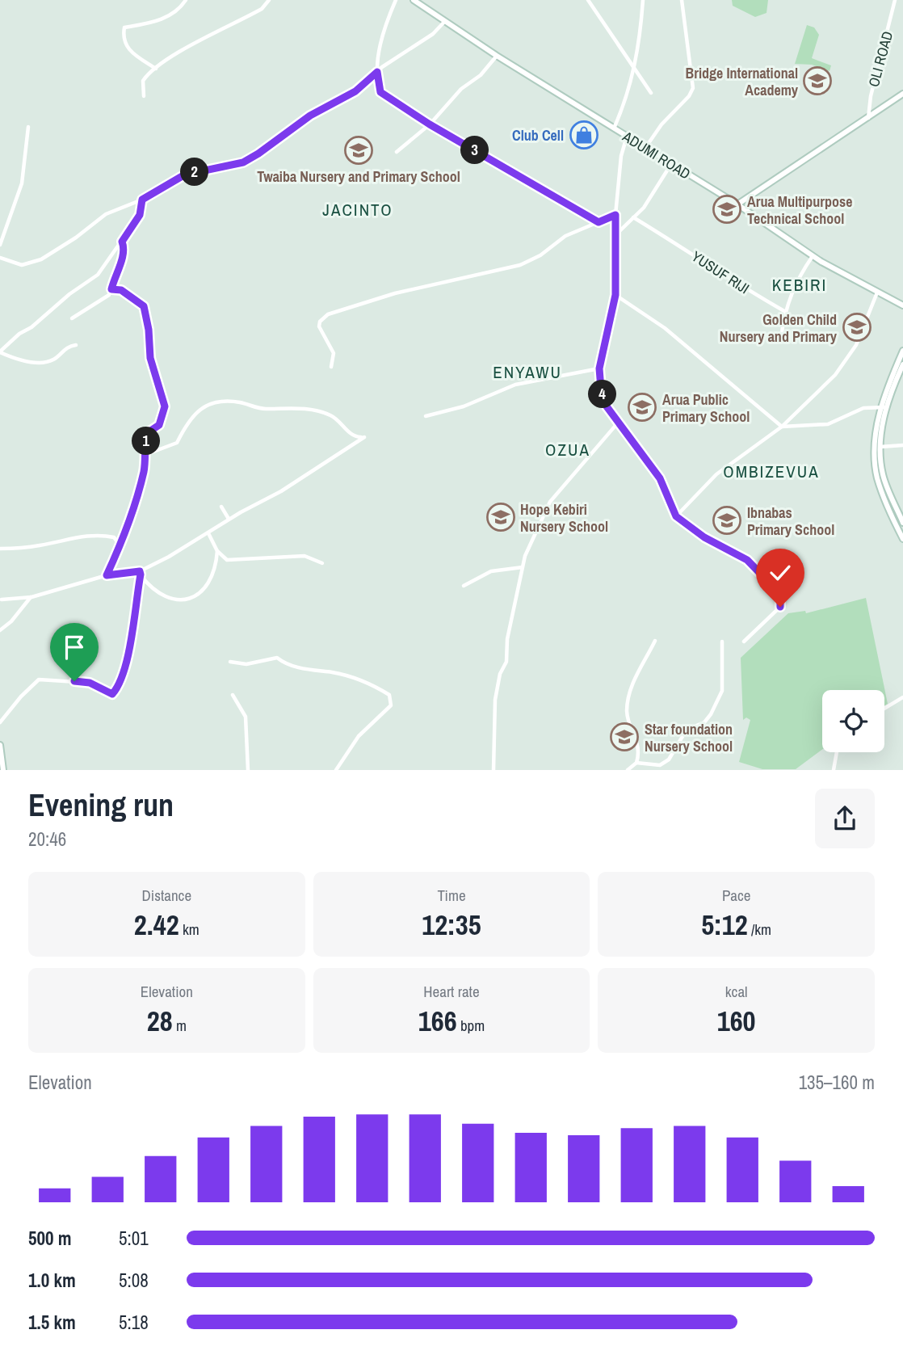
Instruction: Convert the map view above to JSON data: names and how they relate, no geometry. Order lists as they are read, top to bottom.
{
  "streets": {
    "street": ["OLI ROAD", "ADUMI ROAD", "YUSUF RIJI"]
  },
  "districts": [
    "JACINTO",
    "KEBIRI",
    "ENYAWU",
    "OZUA",
    "OMBIZEVUA"
  ],
  "places": {
    "school or university": [
      "Bridge International Academy",
      "Twaiba Nursery and Primary School",
      "Arua Multipurpose Technical School",
      "Golden Child Nursery and Primary",
      "Arua Public Primary School",
      "Hope Kebiri Nursery School",
      "Ibnabas Primary School",
      "Star foundation Nursery School"
    ],
    "shop": ["Club Cell"]
  },
  "page": {
    "pins": [
      "3",
      "2",
      "4",
      "1"
    ],
    "heading": ["Evening run", "20:46"],
    "stats": [
      ["Distance", "2.42 km"],
      ["Time", "12:35"],
      ["Pace", "5:12 /km"],
      ["Elevation", "28 m"],
      ["Heart rate", "166 bpm"],
      ["kcal", "160"]
    ],
    "chart": ["Elevation", "135–160 m"],
    "list": [
      {
        "name": "500 m",
        "note": "5:01"
      },
      {
        "name": "1.0 km",
        "note": "5:08"
      },
      {
        "name": "1.5 km",
        "note": "5:18"
      }
    ]
  }
}
